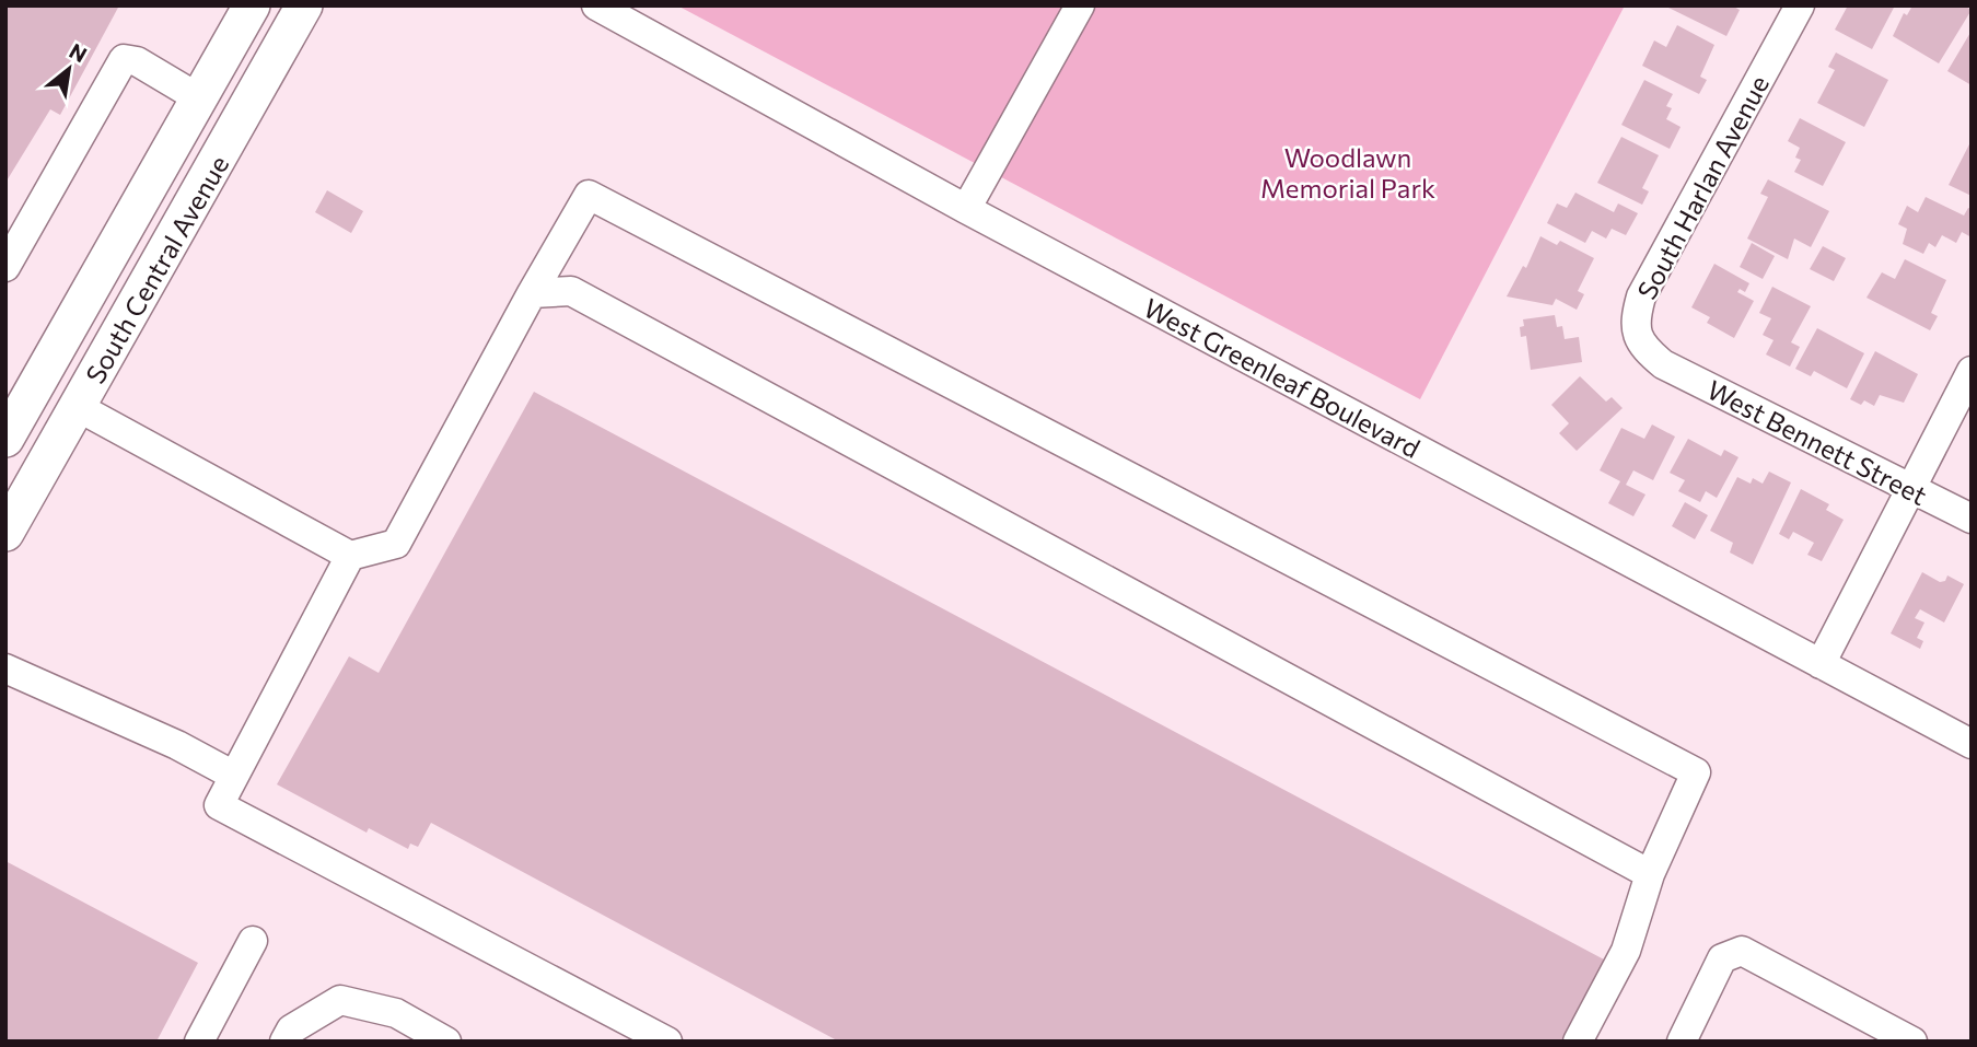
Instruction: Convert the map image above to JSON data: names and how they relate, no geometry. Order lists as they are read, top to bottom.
{
  "streets": {
    "main road": ["South Central Avenue"],
    "street": ["South Harlan Avenue", "West Greenleaf Boulevard", "West Bennett Street"]
  },
  "crossings": [
    ["South Harlan Avenue", "West Bennett Street"]
  ],
  "parks": ["Woodlawn Memorial Park"],
  "north": "top right"
}
